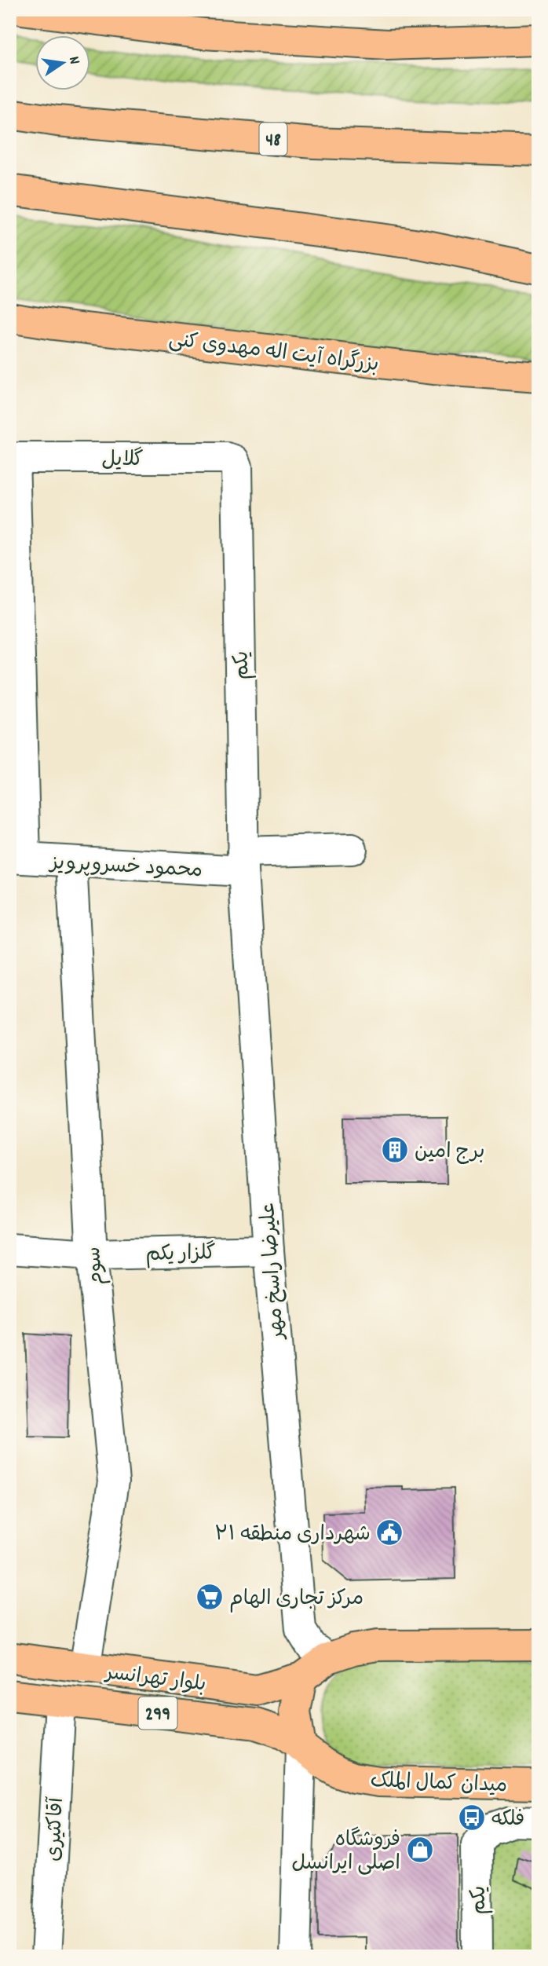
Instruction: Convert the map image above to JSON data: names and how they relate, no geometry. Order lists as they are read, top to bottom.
{
  "streets": {
    "main road": [
      "48",
      "بزرگراه آیت اله مهدوی کنی",
      "بلوار تهرانسر",
      "299",
      "میدان کمال الملک"
    ],
    "street": [
      "گلایل",
      "یکم",
      "محمود خسروپرویز",
      "گلزار یکم",
      "سوم",
      "علیرضا راسخ مهر",
      "آقاکثیری"
    ]
  },
  "crossings": [
    ["گلایل", "یکم"],
    ["یکم", "محمود خسروپرویز"],
    ["یکم", "علیرضا راسخ مهر"],
    ["محمود خسروپرویز", "سوم"],
    ["محمود خسروپرویز", "علیرضا راسخ مهر"],
    ["گلزار یکم", "سوم"],
    ["گلزار یکم", "علیرضا راسخ مهر"],
    ["سوم", "بلوار تهرانسر"],
    ["بلوار تهرانسر", "میدان کمال الملک"],
    ["بلوار تهرانسر", "آقاکثیری"]
  ],
  "places": {
    "building": ["برج امین"],
    "public building": ["شهرداری منطقه ۲۱"],
    "supermarket": ["مرکز تجاری الهام"],
    "bus stop": ["فلکه"],
    "shop": ["فروشگاه اصلی ایرانسل"]
  },
  "north": "right"
}
